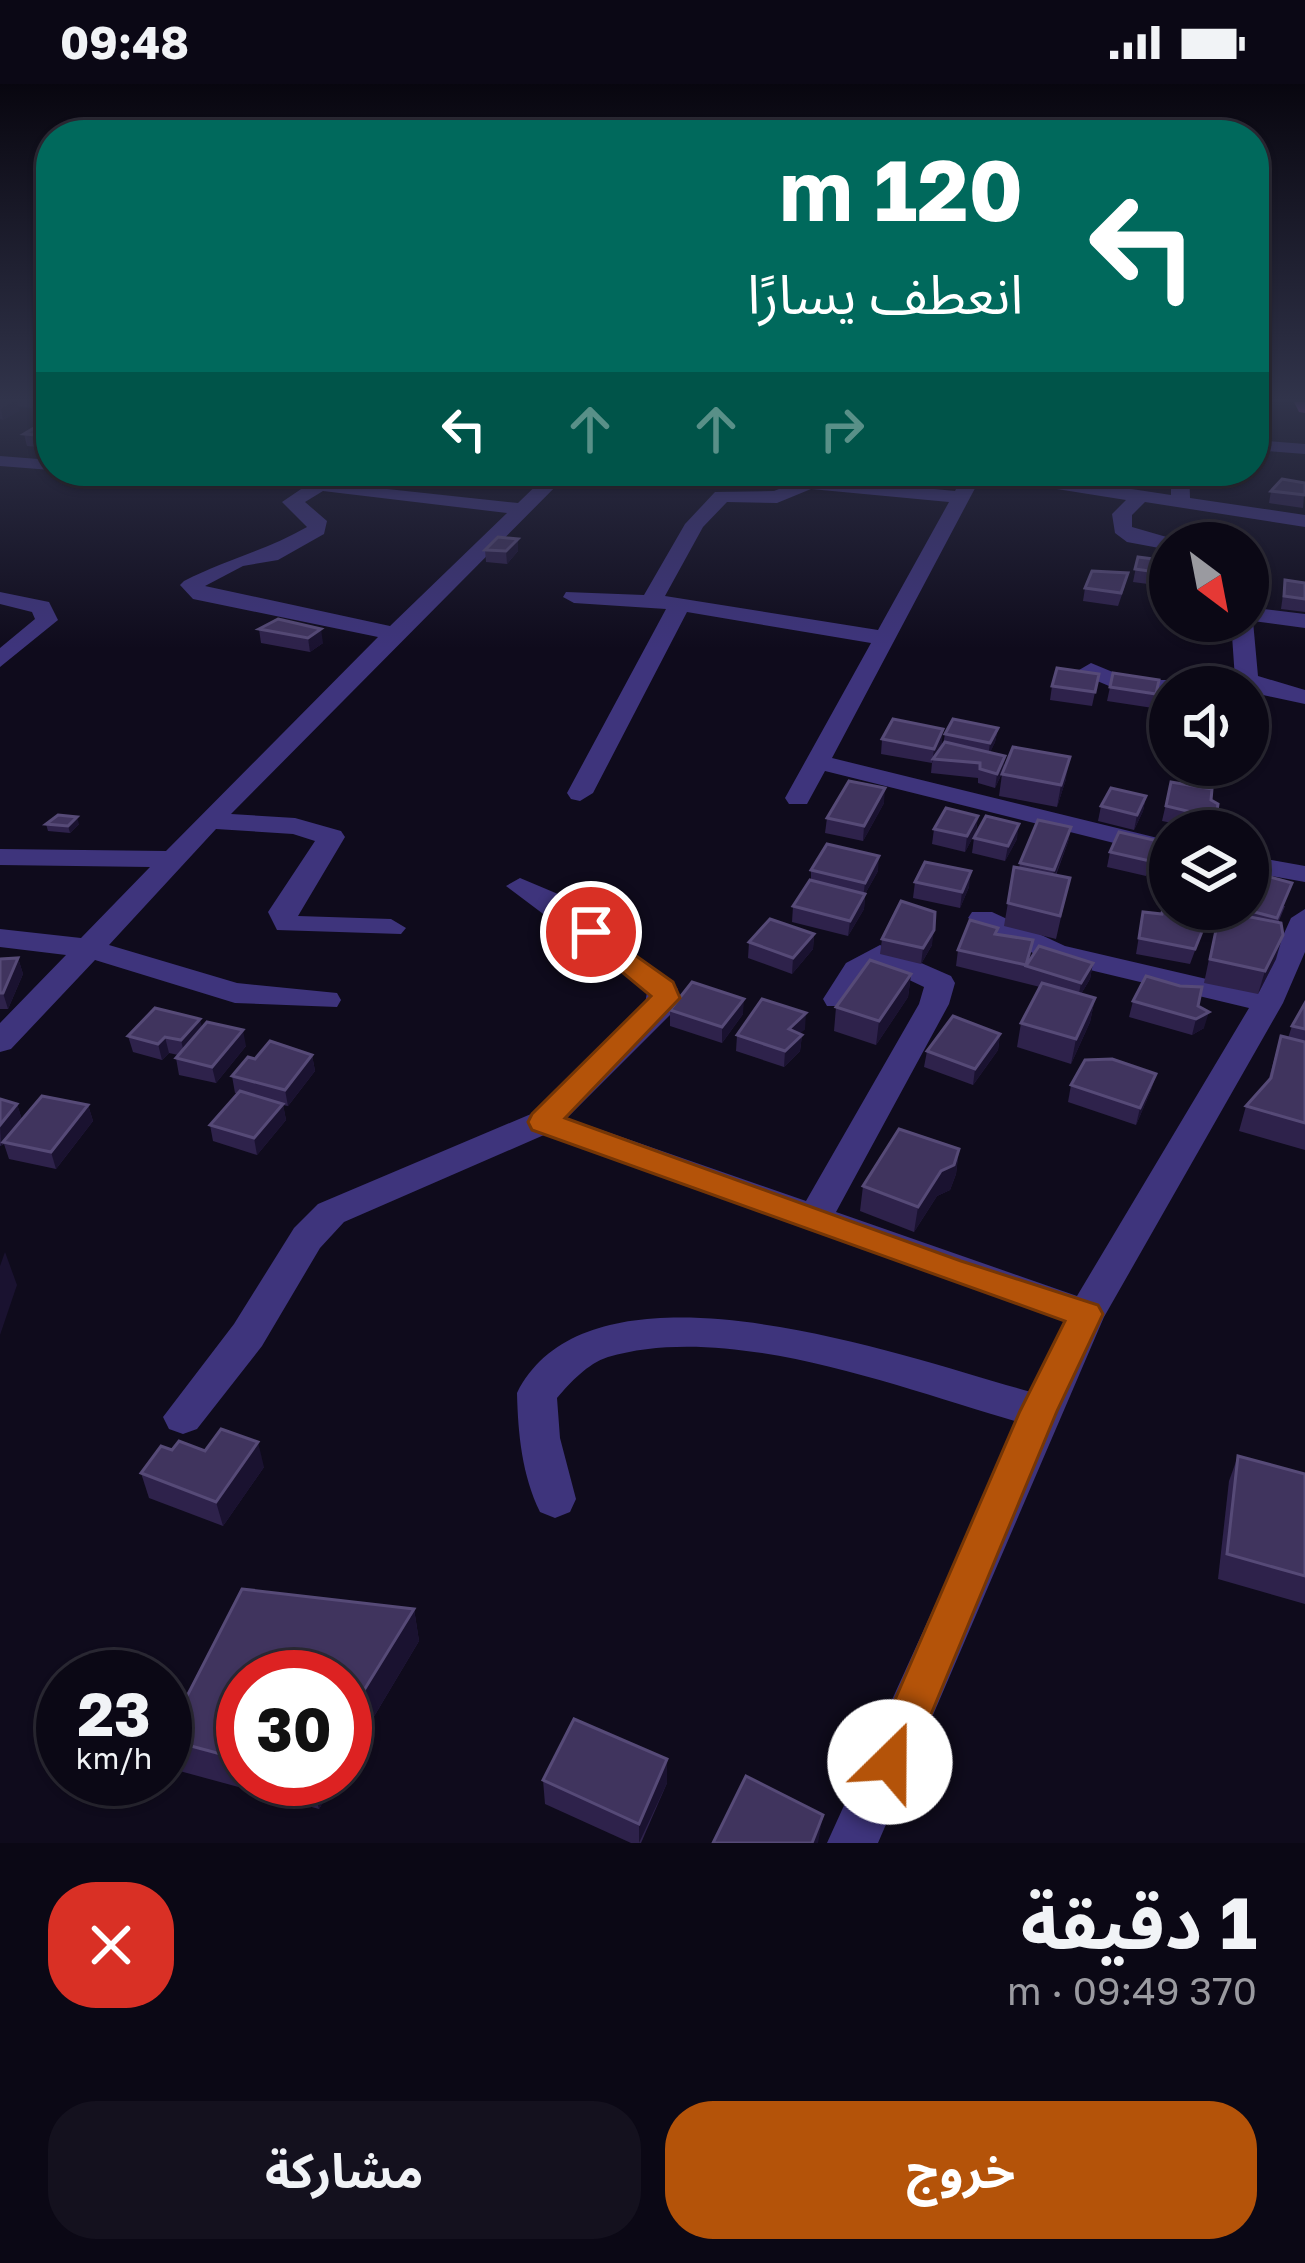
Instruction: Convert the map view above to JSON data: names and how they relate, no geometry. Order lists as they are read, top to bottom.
{
  "north": "bottom right",
  "page": {
    "status": "09:48",
    "turn": ["120 m", "انعطف يسارًا"],
    "speed": "23 km/h",
    "limit": "30",
    "heading": ["1 دقيقة", "370 m · 09:49"],
    "buttons": ["خروج", "مشاركة"]
  }
}
